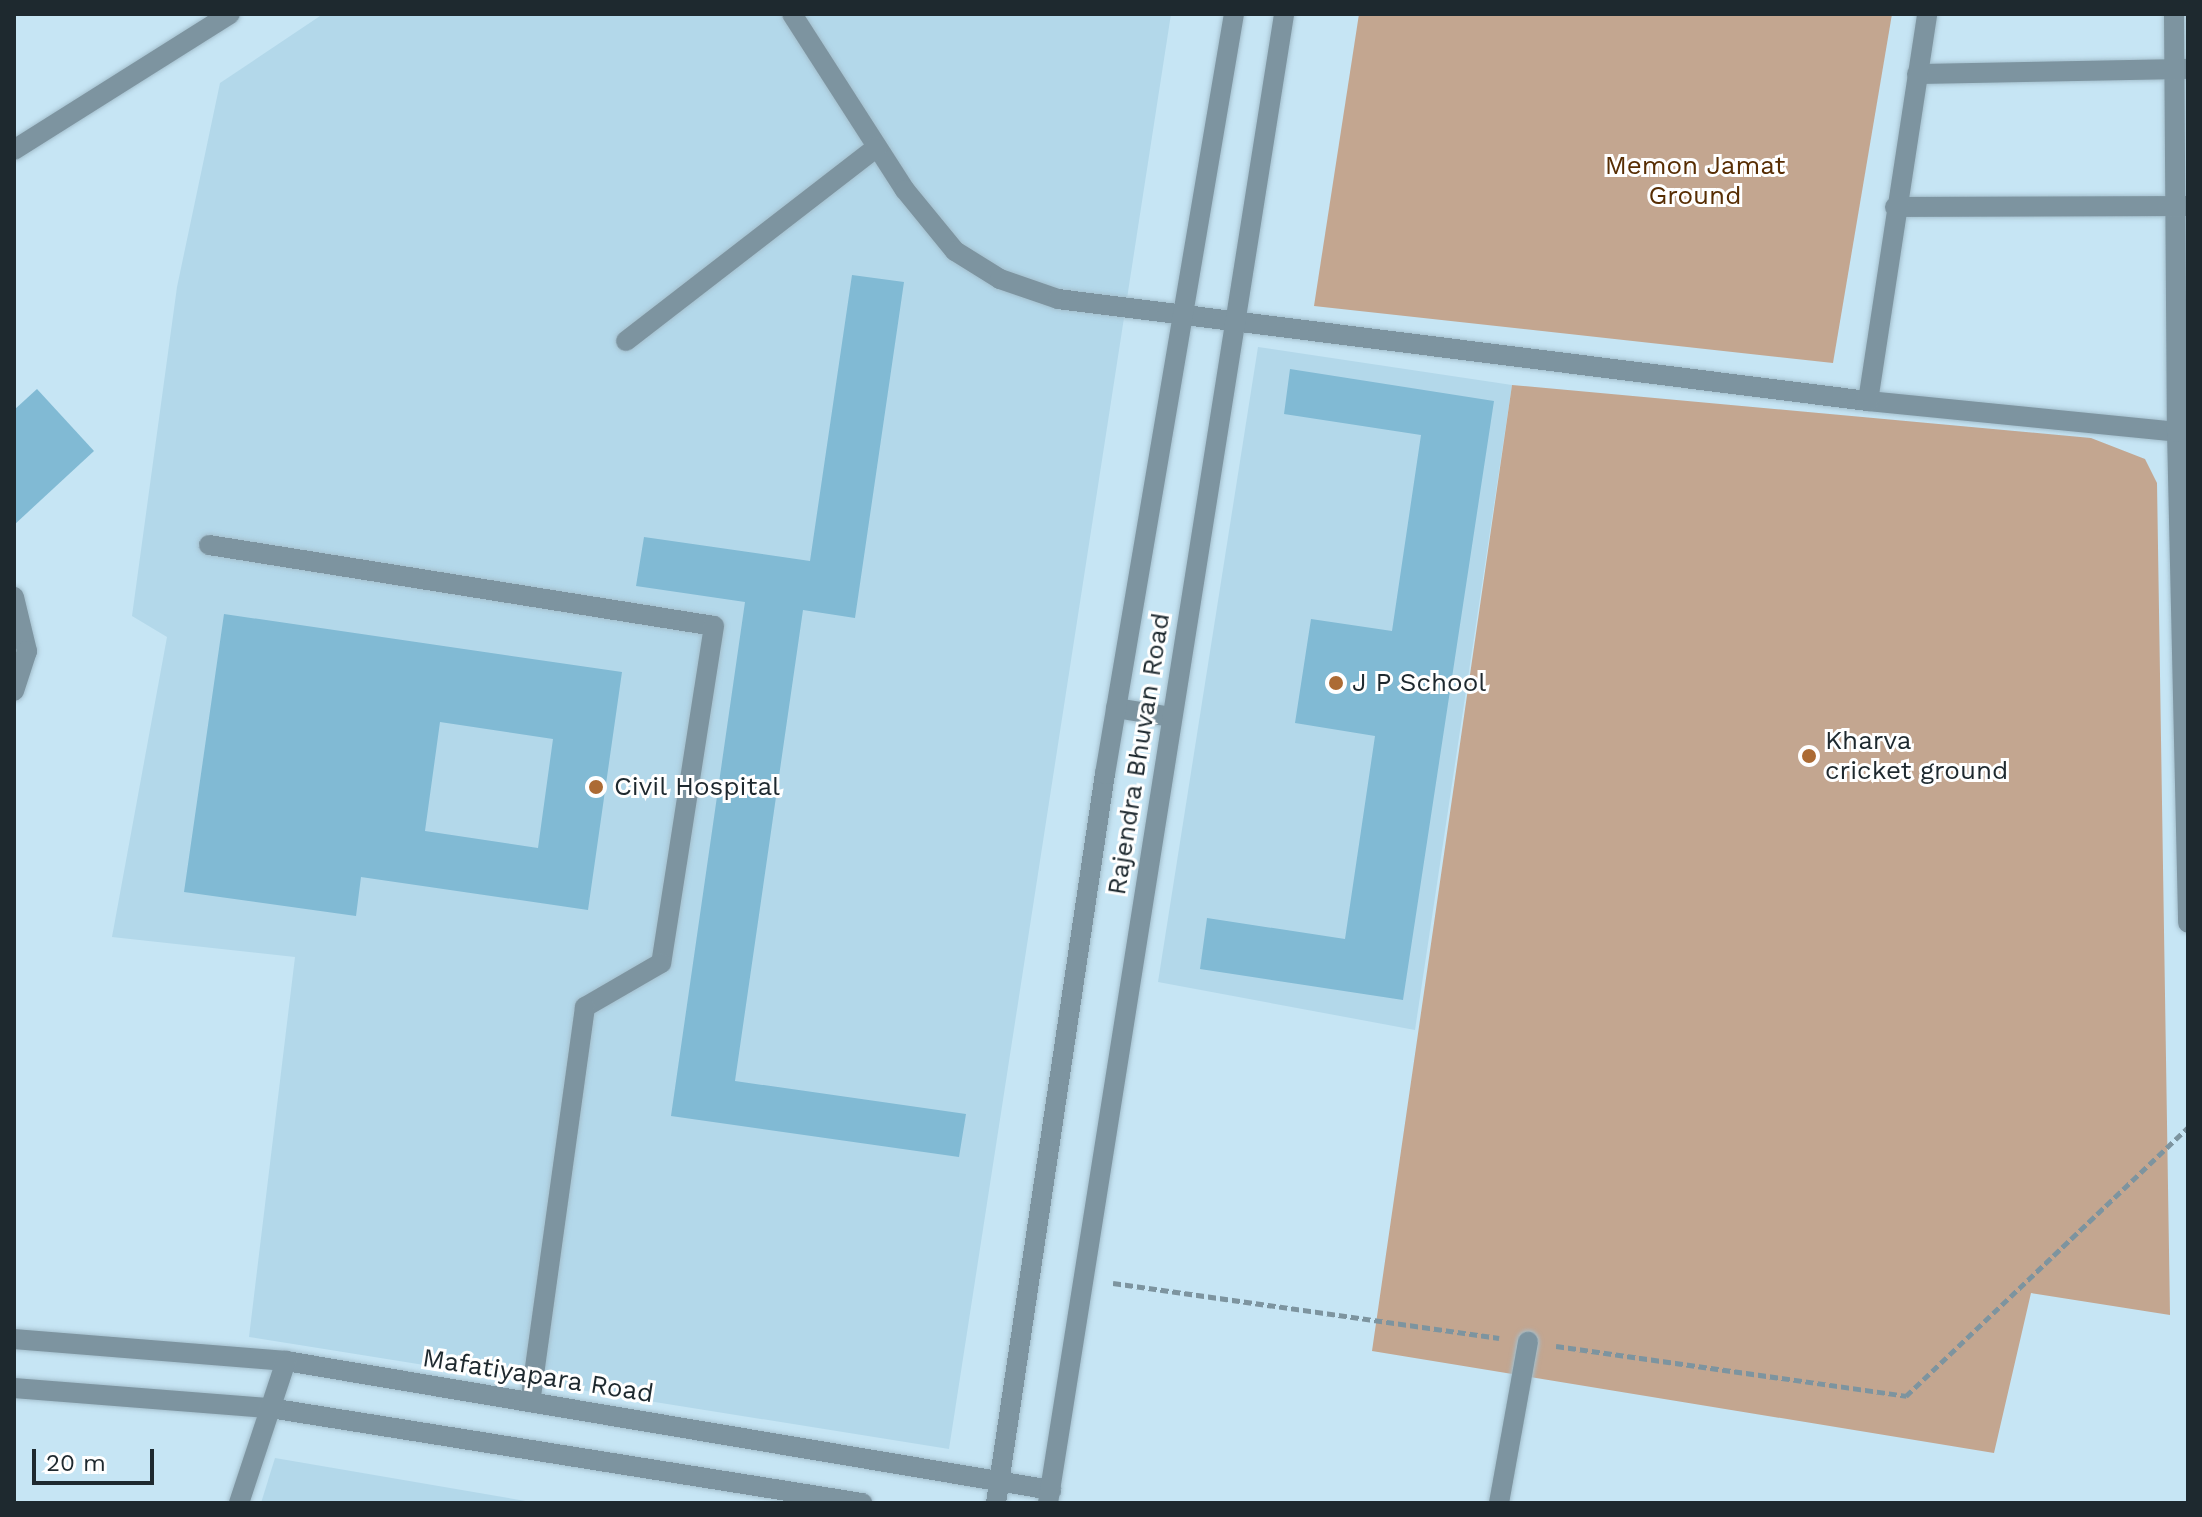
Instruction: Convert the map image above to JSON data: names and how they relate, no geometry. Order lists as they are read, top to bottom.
{
  "streets": {
    "street": ["Rajendra Bhuvan Road", "Mafatiyapara Road"]
  },
  "crossings": [
    ["Rajendra Bhuvan Road", "Mafatiyapara Road"]
  ],
  "parks": ["Memon Jamat Ground"],
  "places": ["J P School", "Kharva cricket ground", "Civil Hospital"],
  "scale_bar": "20 m"
}
